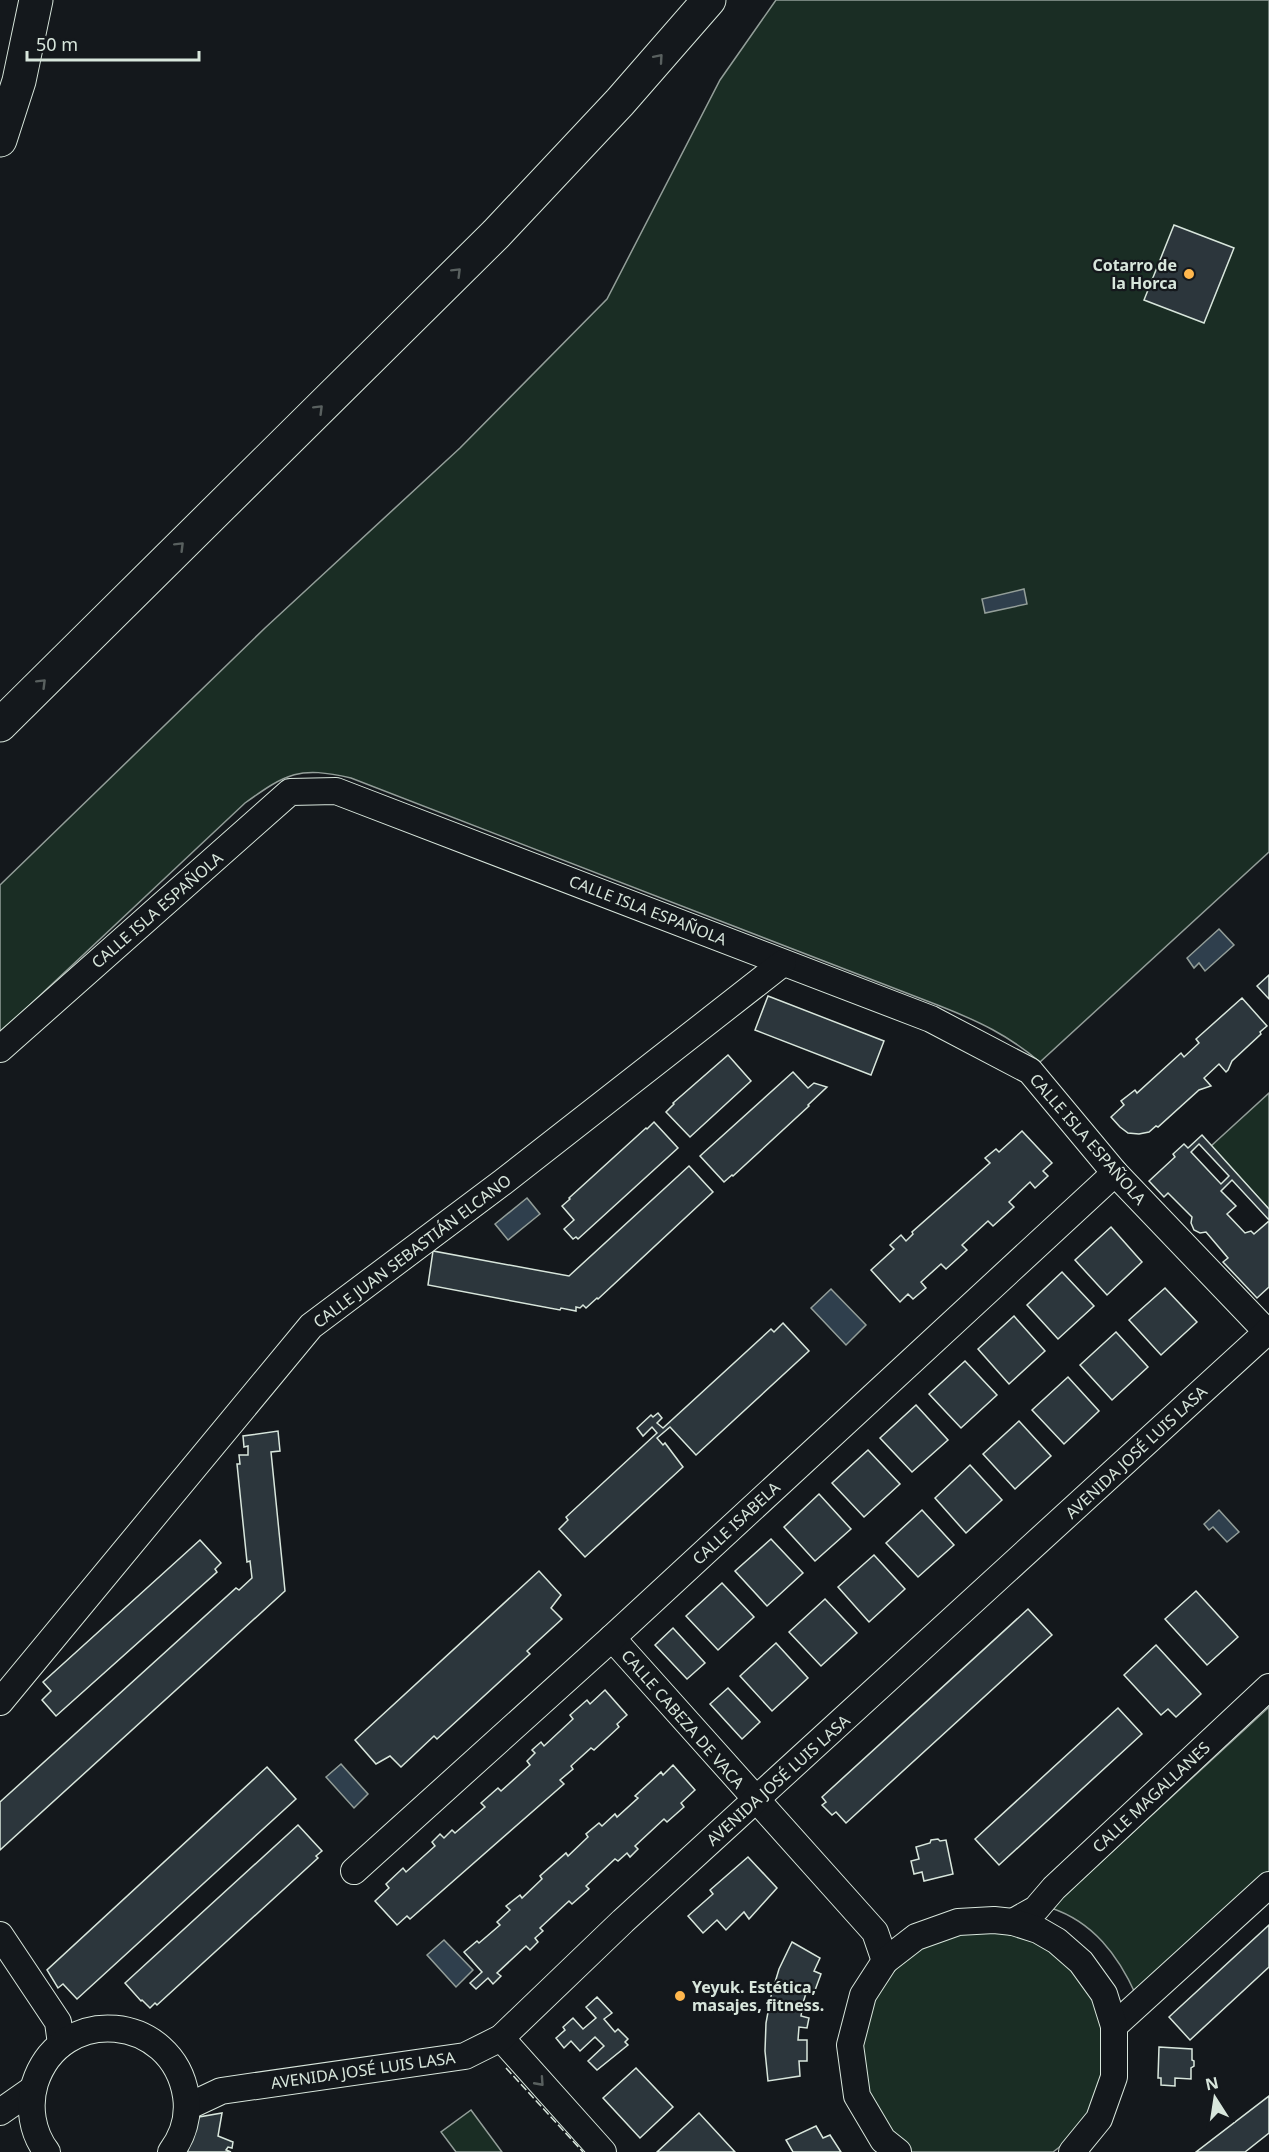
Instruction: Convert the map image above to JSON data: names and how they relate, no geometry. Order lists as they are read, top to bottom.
{
  "streets": {
    "street": [
      "CALLE ISLA ESPAÑOLA",
      "CALLE JUAN SEBASTIÁN ELCANO",
      "AVENIDA JOSÉ LUIS LASA",
      "CALLE ISABELA",
      "CALLE CABEZA DE VACA",
      "CALLE MAGALLANES"
    ]
  },
  "crossings": [
    ["CALLE ISLA ESPAÑOLA", "CALLE JUAN SEBASTIÁN ELCANO"],
    ["CALLE ISLA ESPAÑOLA", "AVENIDA JOSÉ LUIS LASA"],
    ["CALLE ISLA ESPAÑOLA", "CALLE ISABELA"],
    ["AVENIDA JOSÉ LUIS LASA", "CALLE CABEZA DE VACA"],
    ["CALLE ISABELA", "CALLE CABEZA DE VACA"],
    ["CALLE CABEZA DE VACA", "CALLE MAGALLANES"]
  ],
  "places": ["Cotarro de la Horca", "Yeyuk. Estética, masajes, fitness."],
  "scale_bar": "50 m",
  "north": "top"
}
